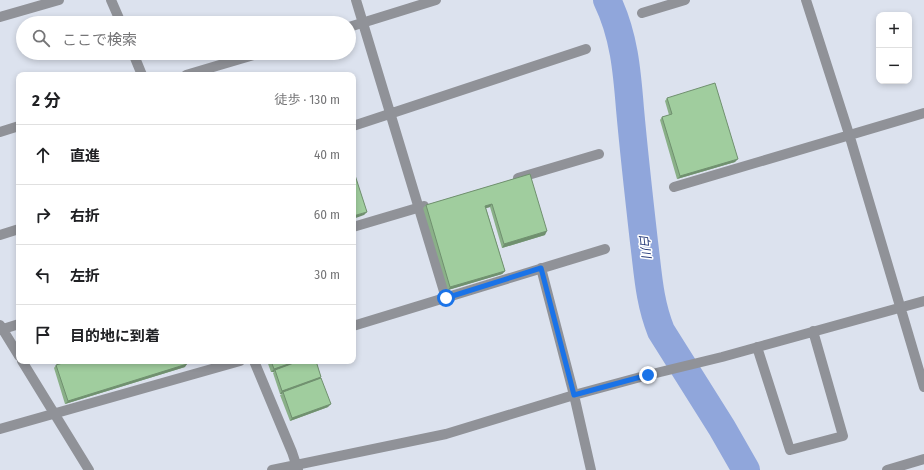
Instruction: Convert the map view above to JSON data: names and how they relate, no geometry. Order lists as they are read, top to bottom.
{
  "water": ["白川"],
  "page": {
    "map_buttons": ["+", "−"],
    "search": "ここで検索",
    "heading": ["2 分", "徒歩 · 130 m"],
    "list": [
      ["直進", "40 m"],
      ["右折", "60 m"],
      ["左折", "30 m"],
      "目的地に到着"
    ]
  }
}
